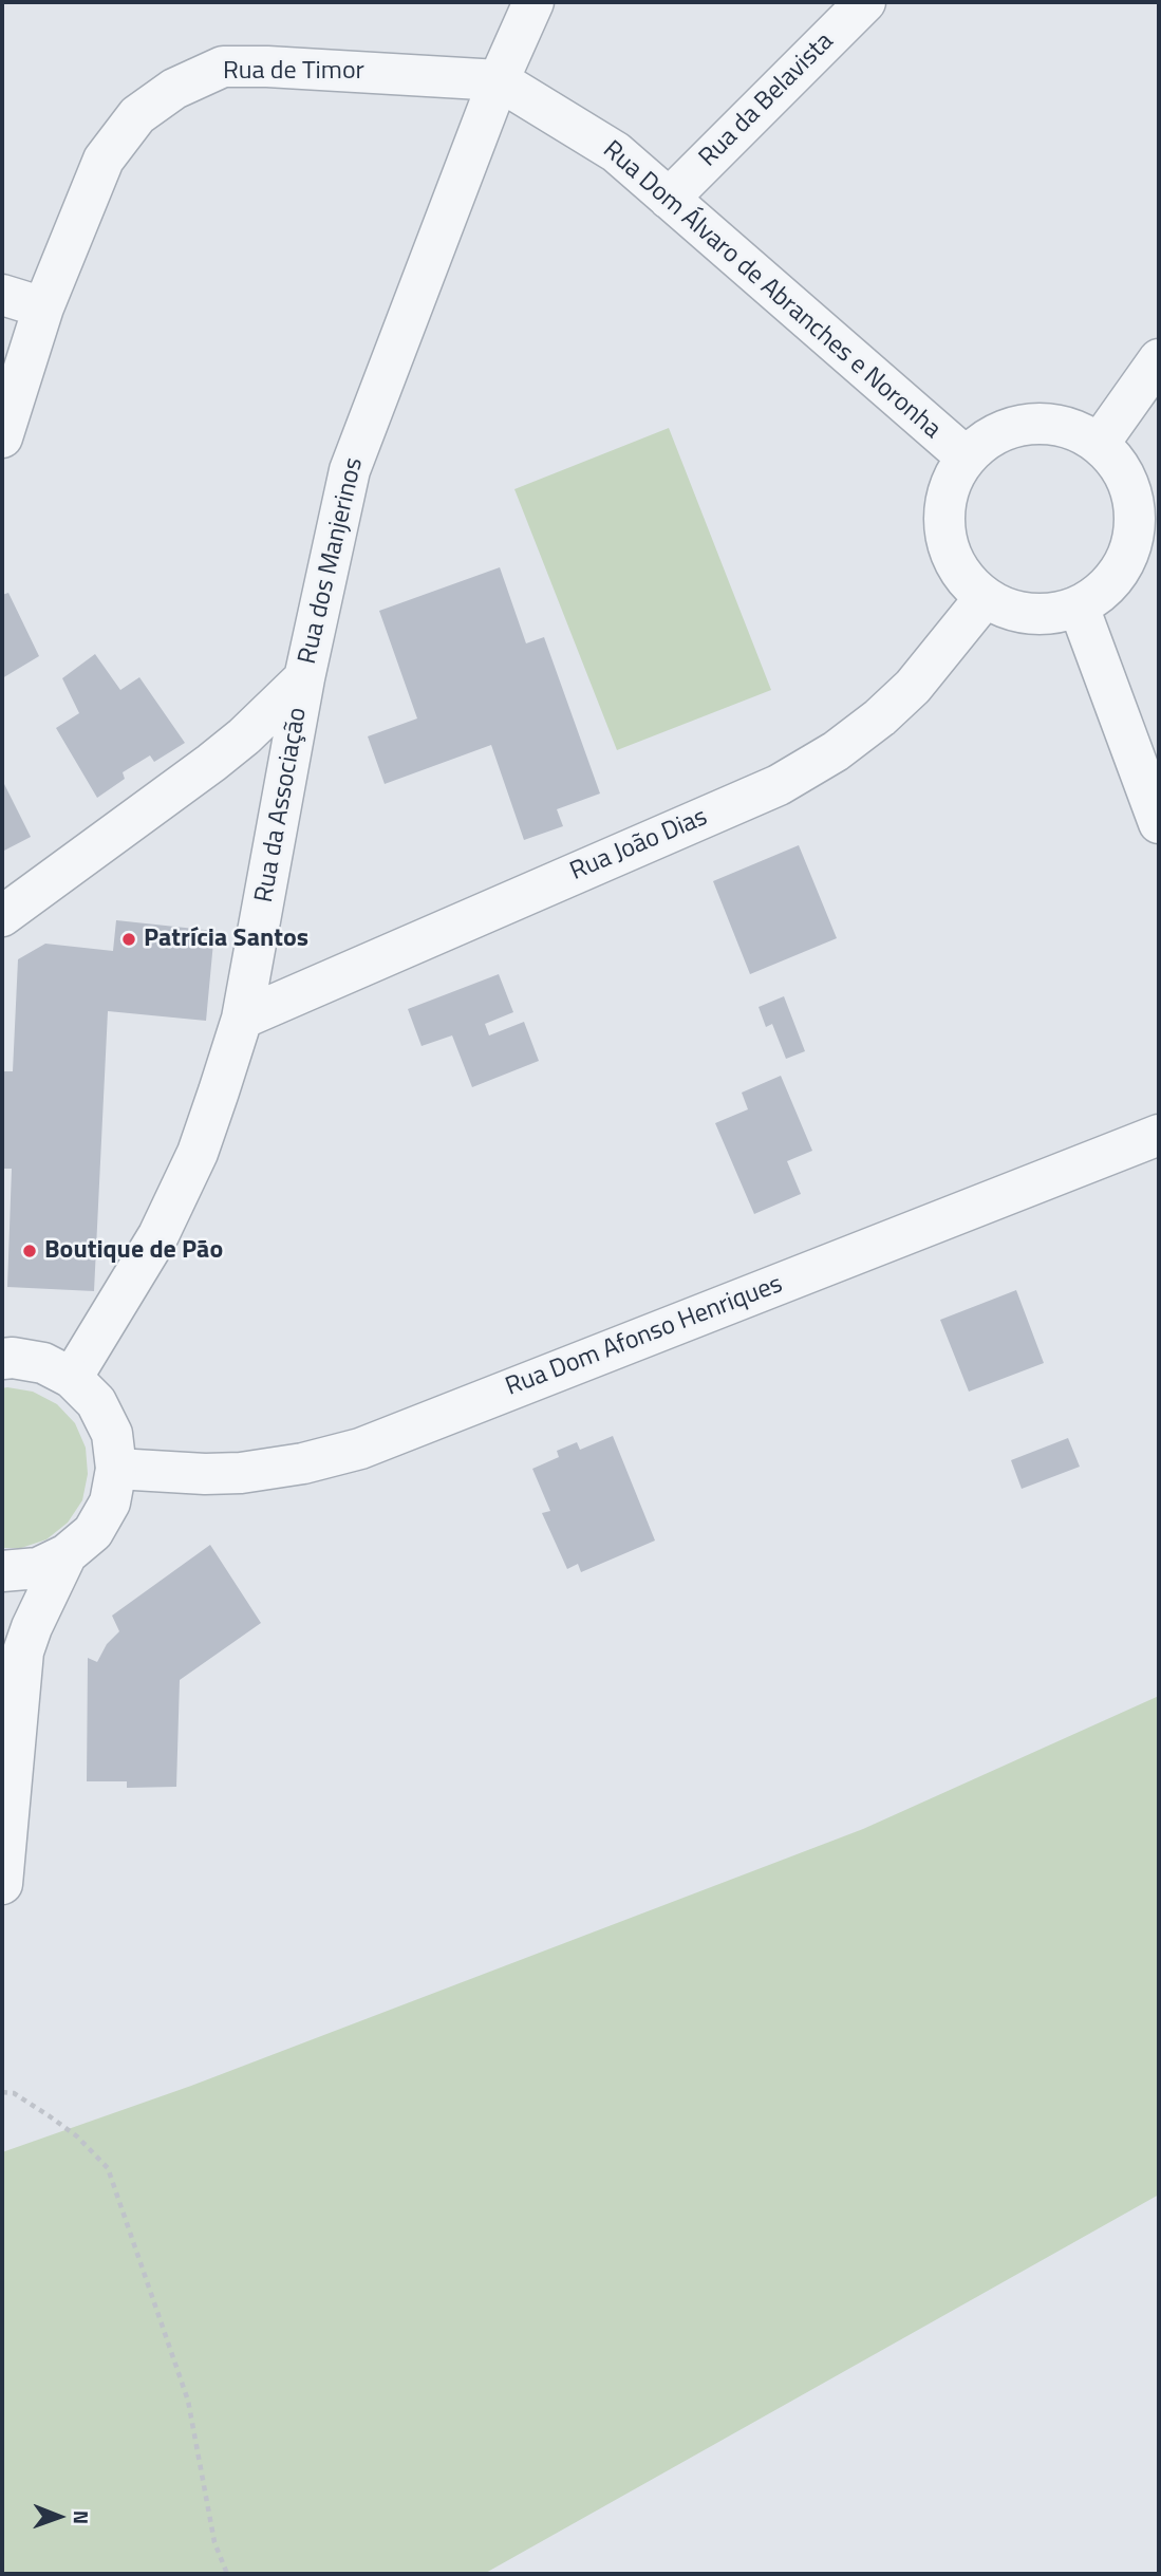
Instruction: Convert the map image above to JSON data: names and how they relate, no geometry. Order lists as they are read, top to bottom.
{
  "streets": {
    "street": [
      "Rua de Timor",
      "Rua da Belavista",
      "Rua Dom Álvaro de Abranches e Noronha",
      "Rua dos Manjerinos",
      "Rua da Associação",
      "Rua João Dias",
      "Rua Dom Afonso Henriques"
    ]
  },
  "crossings": [
    ["Rua de Timor", "Rua Dom Álvaro de Abranches e Noronha"],
    ["Rua de Timor", "Rua dos Manjerinos"],
    ["Rua da Belavista", "Rua Dom Álvaro de Abranches e Noronha"],
    ["Rua Dom Álvaro de Abranches e Noronha", "Rua dos Manjerinos"],
    ["Rua Dom Álvaro de Abranches e Noronha", "Rua João Dias"],
    ["Rua dos Manjerinos", "Rua da Associação"],
    ["Rua da Associação", "Rua João Dias"]
  ],
  "places": ["Patrícia Santos", "Boutique de Pão"],
  "north": "right"
}
